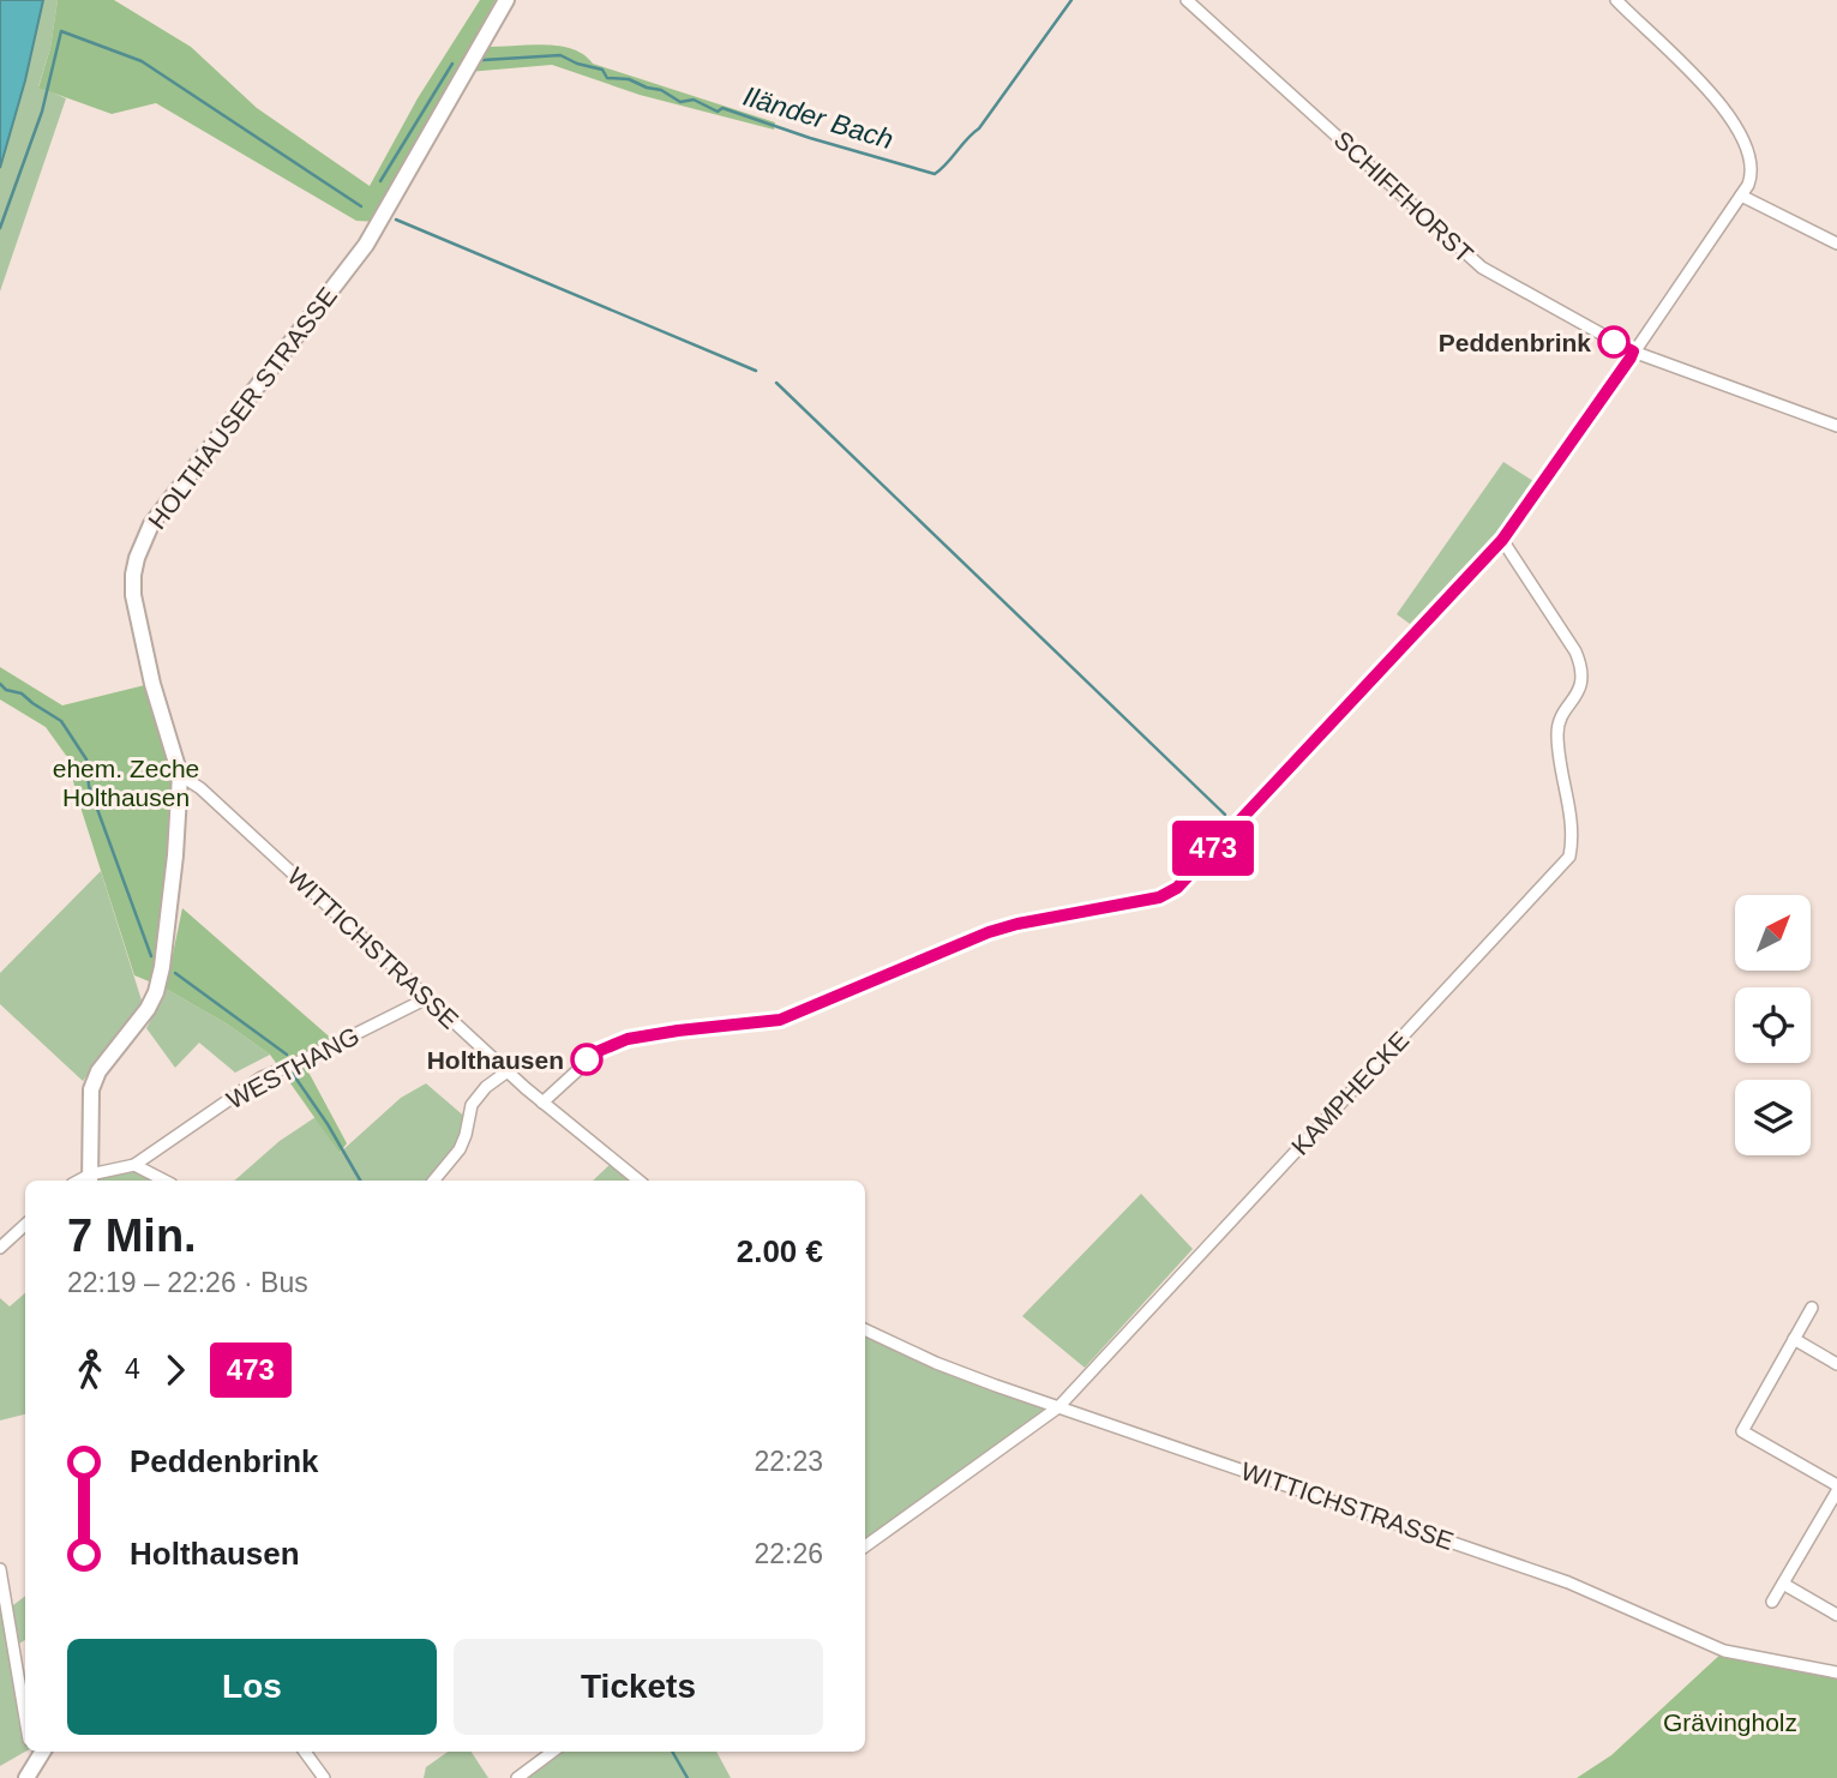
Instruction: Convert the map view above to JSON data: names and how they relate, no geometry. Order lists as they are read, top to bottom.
{
  "streets": {
    "street": [
      "SCHIFFHORST",
      "HOLTHAUSER STRASSE",
      "WITTICHSTRASSE",
      "WESTHANG",
      "KAMPHECKE"
    ]
  },
  "crossings": [
    ["HOLTHAUSER STRASSE", "WITTICHSTRASSE"],
    ["HOLTHAUSER STRASSE", "WESTHANG"],
    ["WITTICHSTRASSE", "WESTHANG"],
    ["WITTICHSTRASSE", "KAMPHECKE"]
  ],
  "water": ["Iländer Bach"],
  "parks": ["ehem. Zeche Holthausen", "Grävingholz"],
  "places": ["Peddenbrink", "Holthausen"],
  "lines": ["bus line 473"],
  "north": "top right",
  "page": {
    "on_map": "473",
    "heading": ["7 Min.", "22:19 – 22:26 · Bus", "2.00 €"],
    "legs": ["4", "473"],
    "list": [
      {
        "name": "Peddenbrink",
        "value": "22:23"
      },
      {
        "name": "Holthausen",
        "value": "22:26"
      }
    ],
    "buttons": ["Los", "Tickets"]
  }
}
